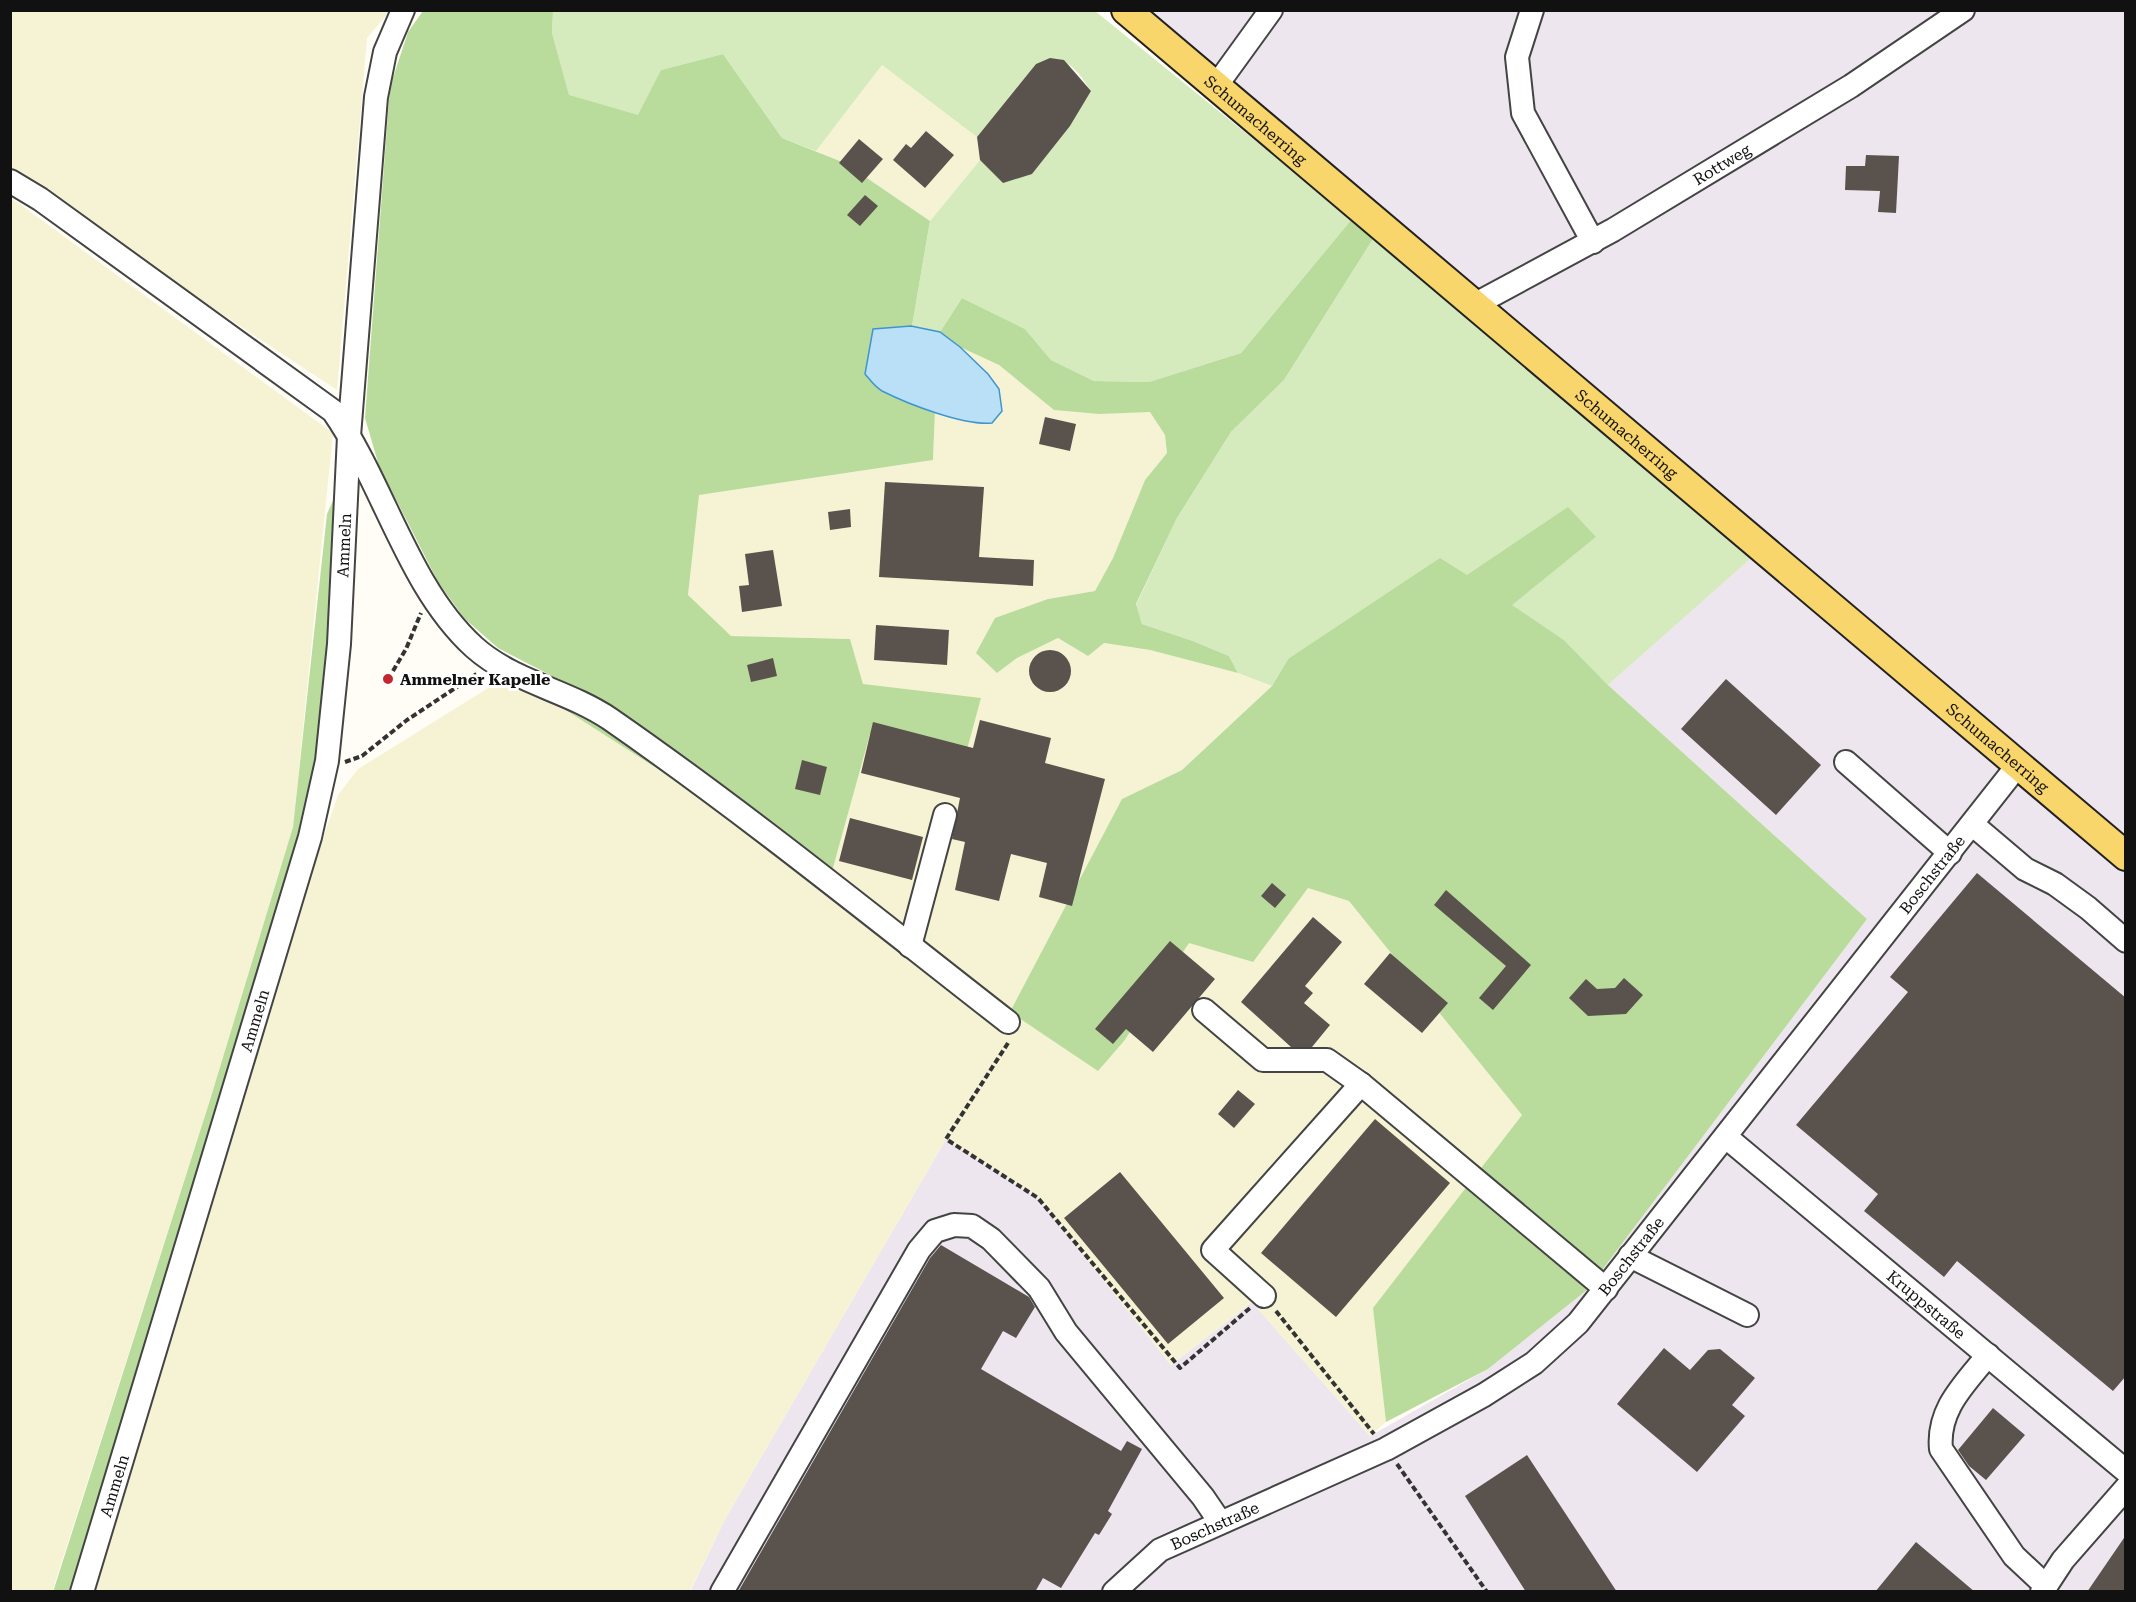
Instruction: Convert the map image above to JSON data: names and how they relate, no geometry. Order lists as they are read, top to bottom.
{
  "streets": {
    "main road": ["Schumacherring"],
    "street": [
      "Rottweg",
      "Ammeln",
      "Boschstraße",
      "Kruppstraße"
    ]
  },
  "crossings": [
    ["Schumacherring", "Rottweg"],
    ["Schumacherring", "Boschstraße"],
    ["Boschstraße", "Kruppstraße"]
  ],
  "places": ["Ammelner Kapelle"]
}
